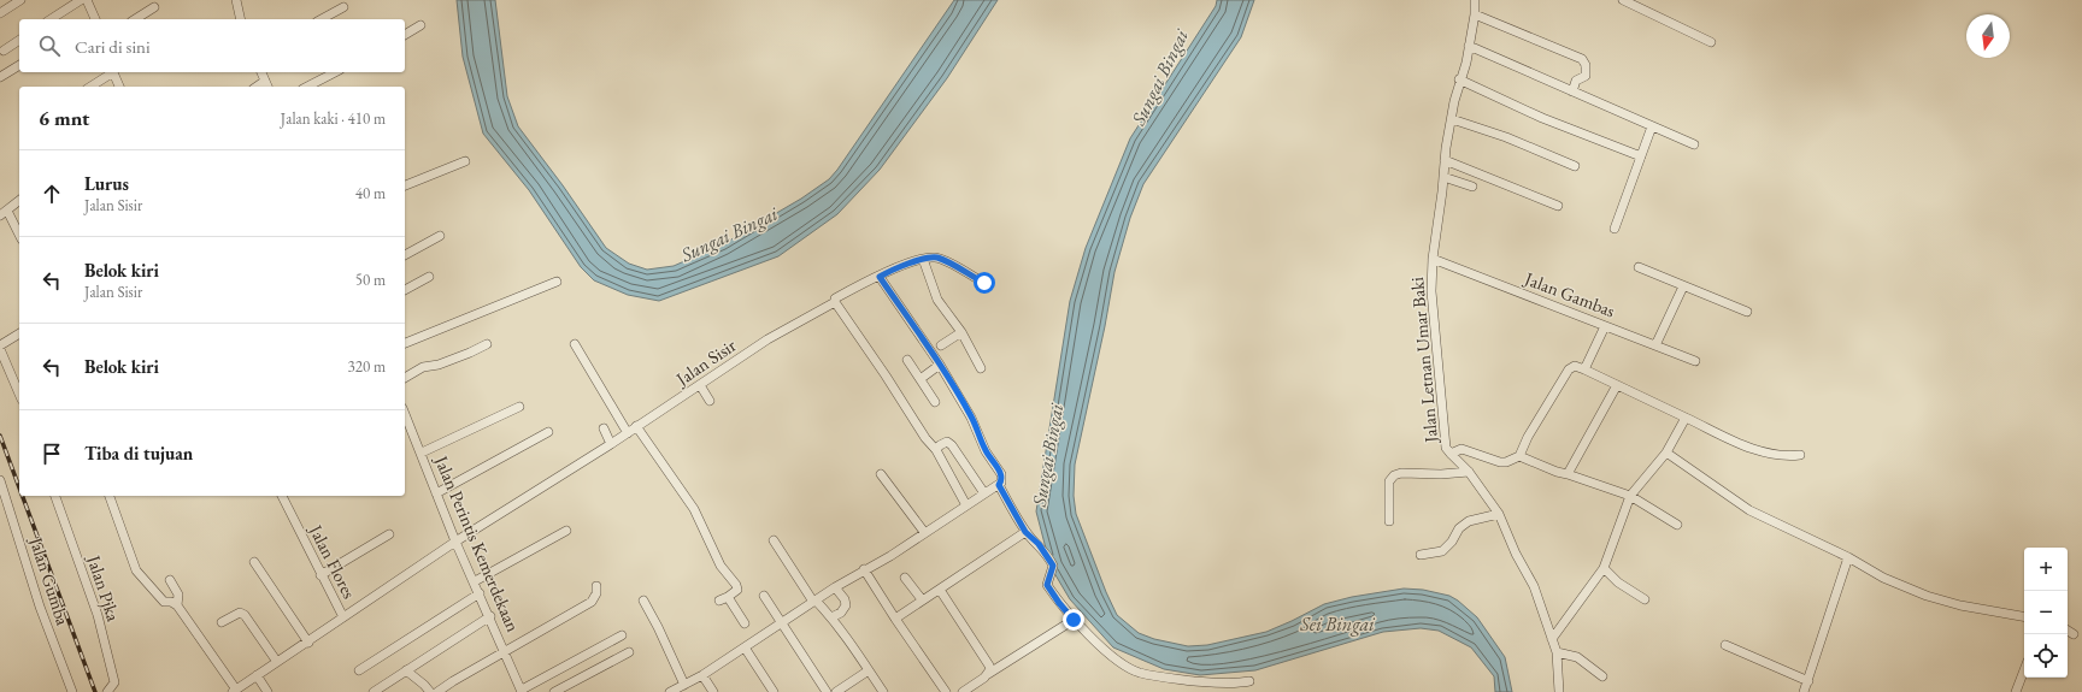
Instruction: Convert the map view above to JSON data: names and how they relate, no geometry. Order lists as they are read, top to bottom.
{
  "streets": {
    "street": [
      "Jalan Gambas",
      "Jalan Letnan Umar Baki",
      "Jalan Sisir",
      "Jalan Perintis Kemerdekaan",
      "Jalan Flores",
      "Jalan Gumba",
      "Jalan Pjka"
    ]
  },
  "crossings": [
    ["Jalan Gambas", "Jalan Letnan Umar Baki"],
    ["Jalan Sisir", "Jalan Perintis Kemerdekaan"],
    ["Jalan Sisir", "Jalan Flores"]
  ],
  "water": ["Sungai Bingai", "Sei Bingai"],
  "north": "bottom",
  "page": {
    "search": "Cari di sini",
    "heading": ["6 mnt", "Jalan kaki · 410 m"],
    "list": [
      ["Lurus", "Jalan Sisir", "40 m"],
      ["Belok kiri", "Jalan Sisir", "50 m"],
      ["Belok kiri", "320 m"],
      "Tiba di tujuan"
    ],
    "map_buttons": ["+", "−"]
  }
}
